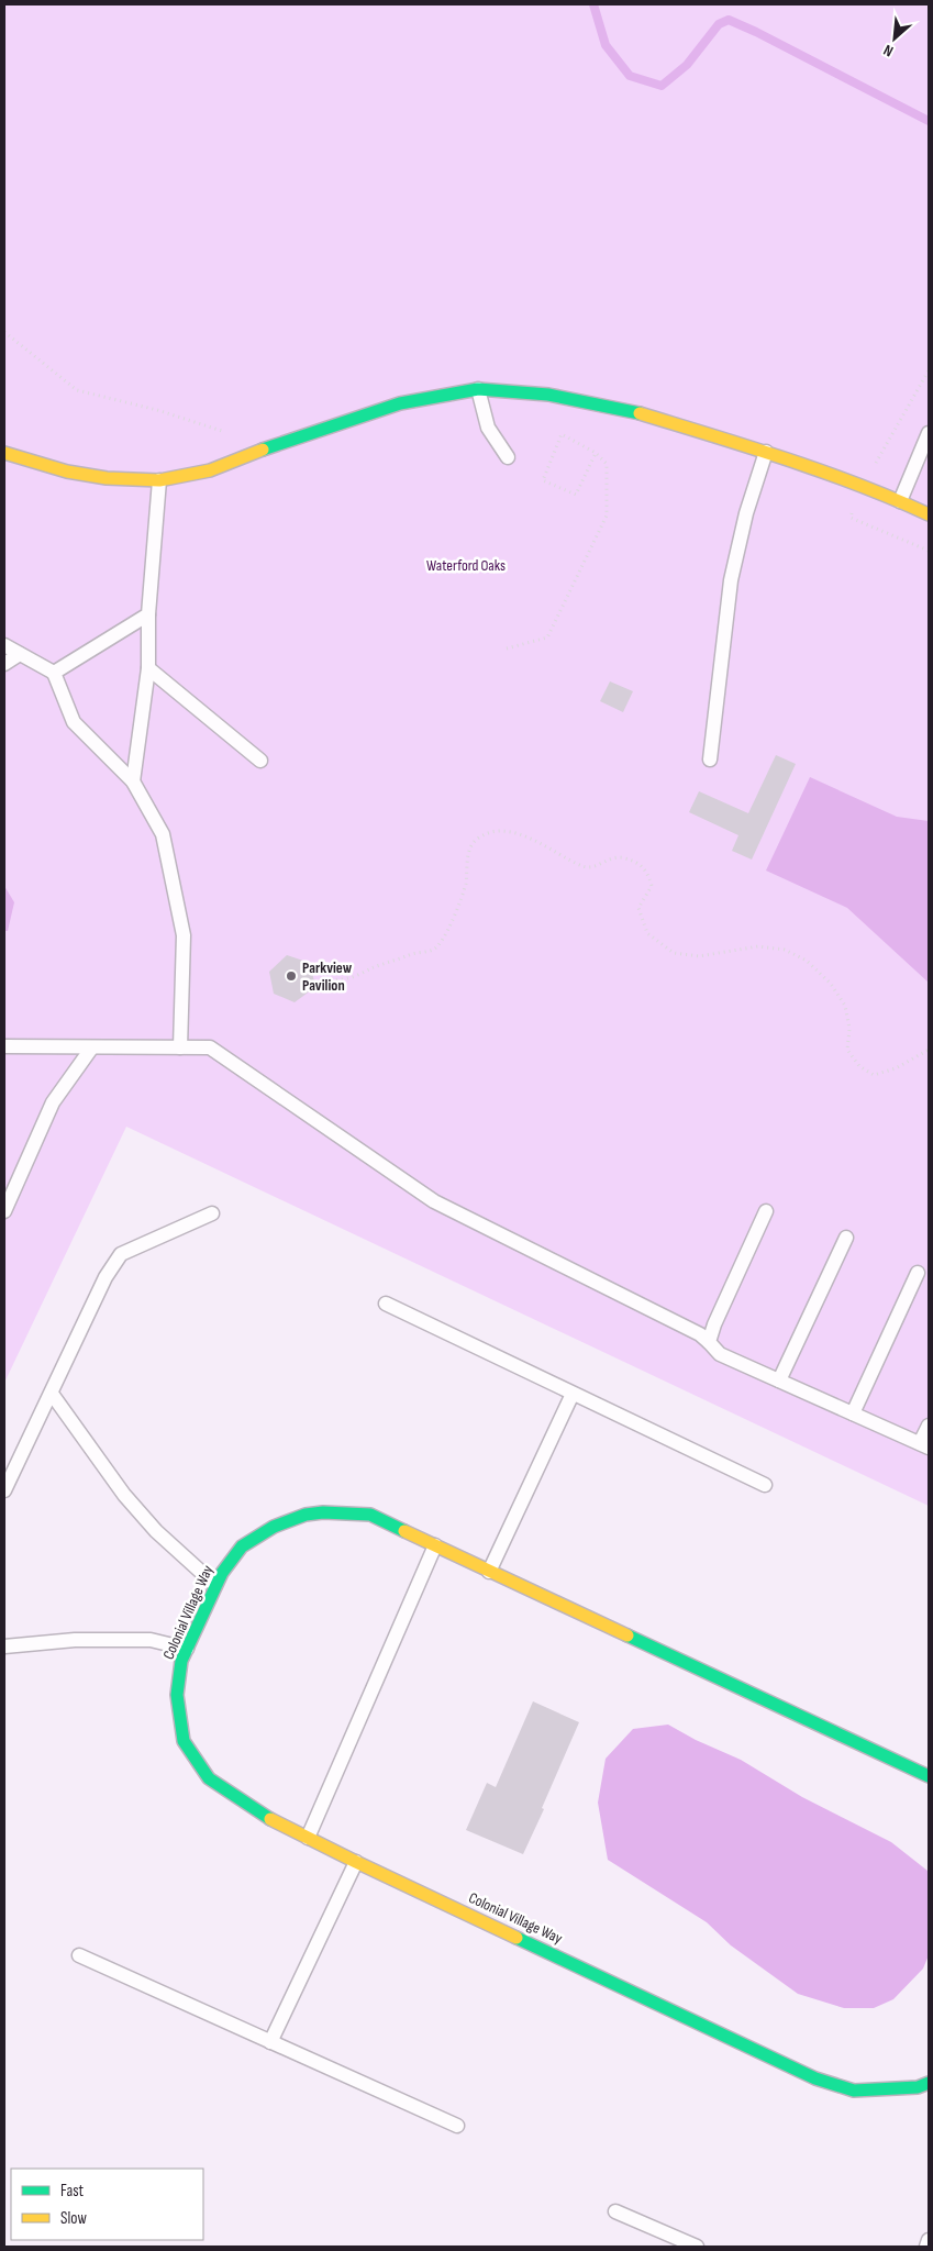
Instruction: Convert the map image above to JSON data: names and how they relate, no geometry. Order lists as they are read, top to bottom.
{
  "streets": {
    "street": ["Colonial Village Way"]
  },
  "parks": ["Waterford Oaks"],
  "places": ["Parkview Pavilion"],
  "legend": ["Fast", "Slow"],
  "north": "bottom left"
}
